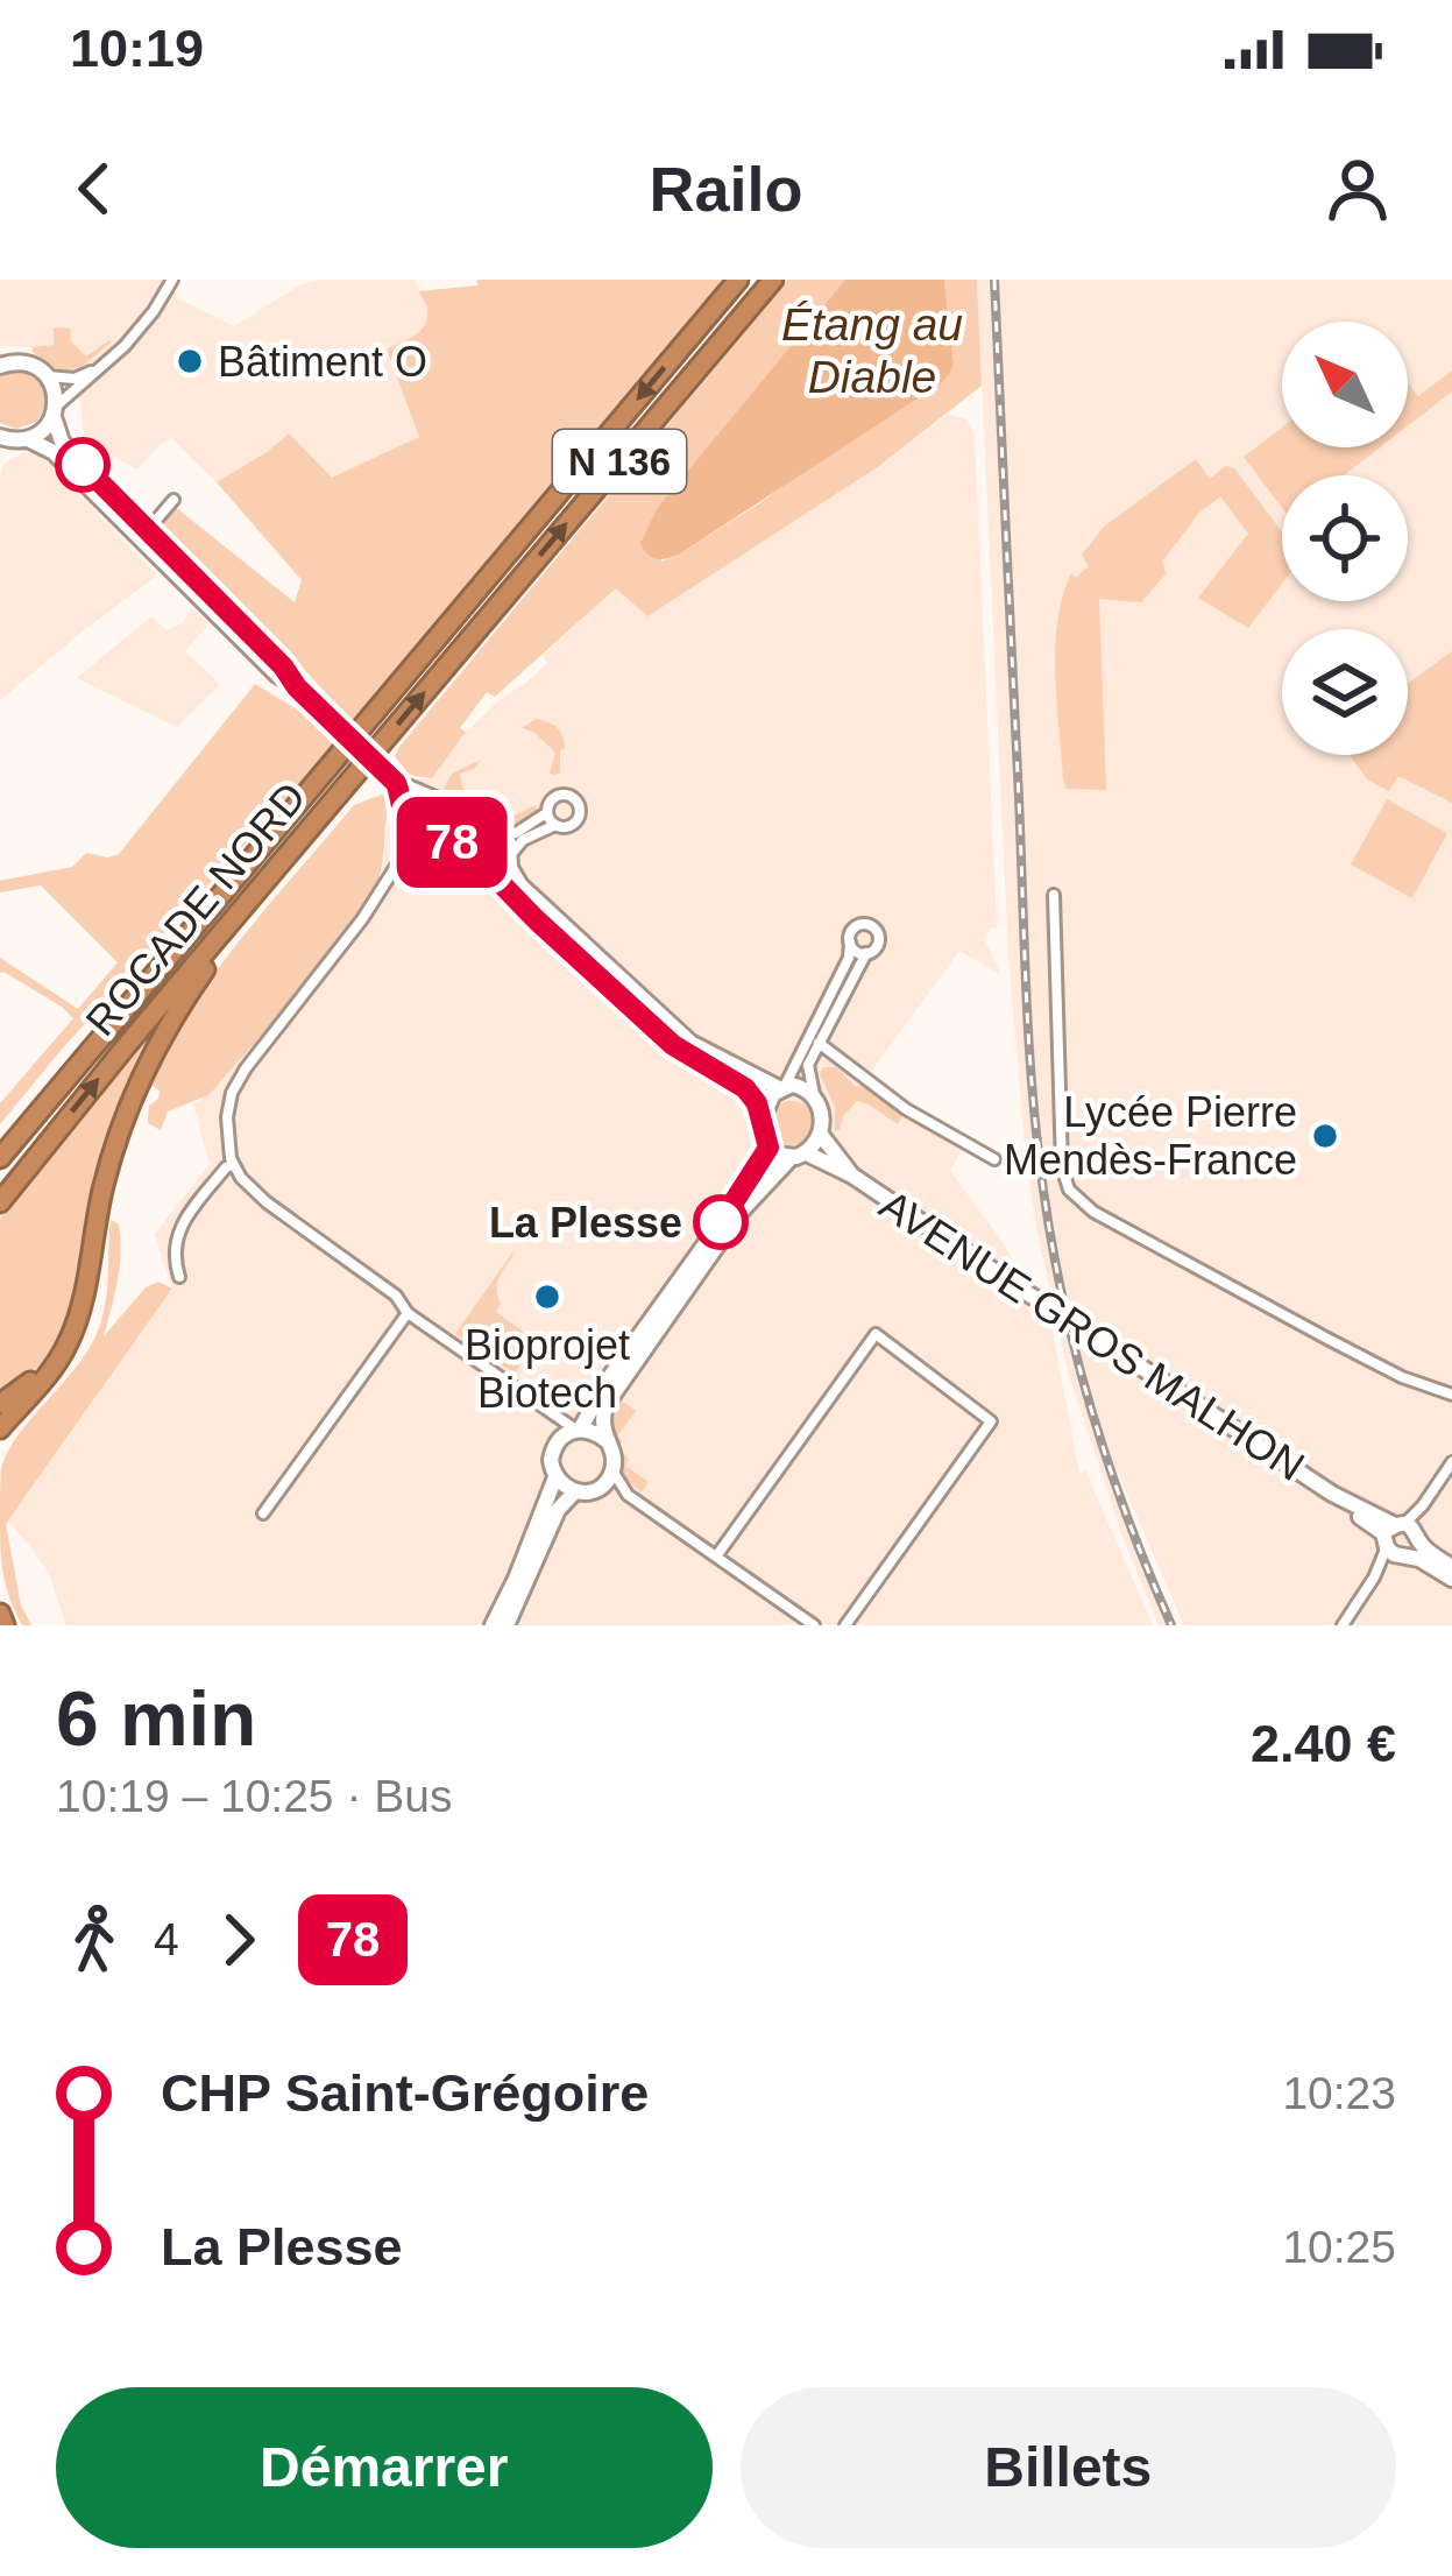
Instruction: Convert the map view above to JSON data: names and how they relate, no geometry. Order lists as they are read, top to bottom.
{
  "streets": {
    "highway": ["N 136", "ROCADE NORD"],
    "main road": ["AVENUE GROS MALHON"]
  },
  "water": ["Étang au Diable"],
  "places": [
    "Bâtiment O",
    "Lycée Pierre Mendès-France",
    "La Plesse",
    "Bioprojet Biotech"
  ],
  "lines": ["bus line 78"],
  "north": "top left",
  "page": {
    "status": "10:19",
    "header": "Railo",
    "on_map": "78",
    "heading": ["6 min", "10:19 – 10:25 · Bus", "2.40 €"],
    "legs": ["4", "78"],
    "list": [
      {
        "name": "CHP Saint-Grégoire",
        "value": "10:23"
      },
      {
        "name": "La Plesse",
        "value": "10:25"
      }
    ],
    "buttons": ["Démarrer", "Billets"]
  }
}
